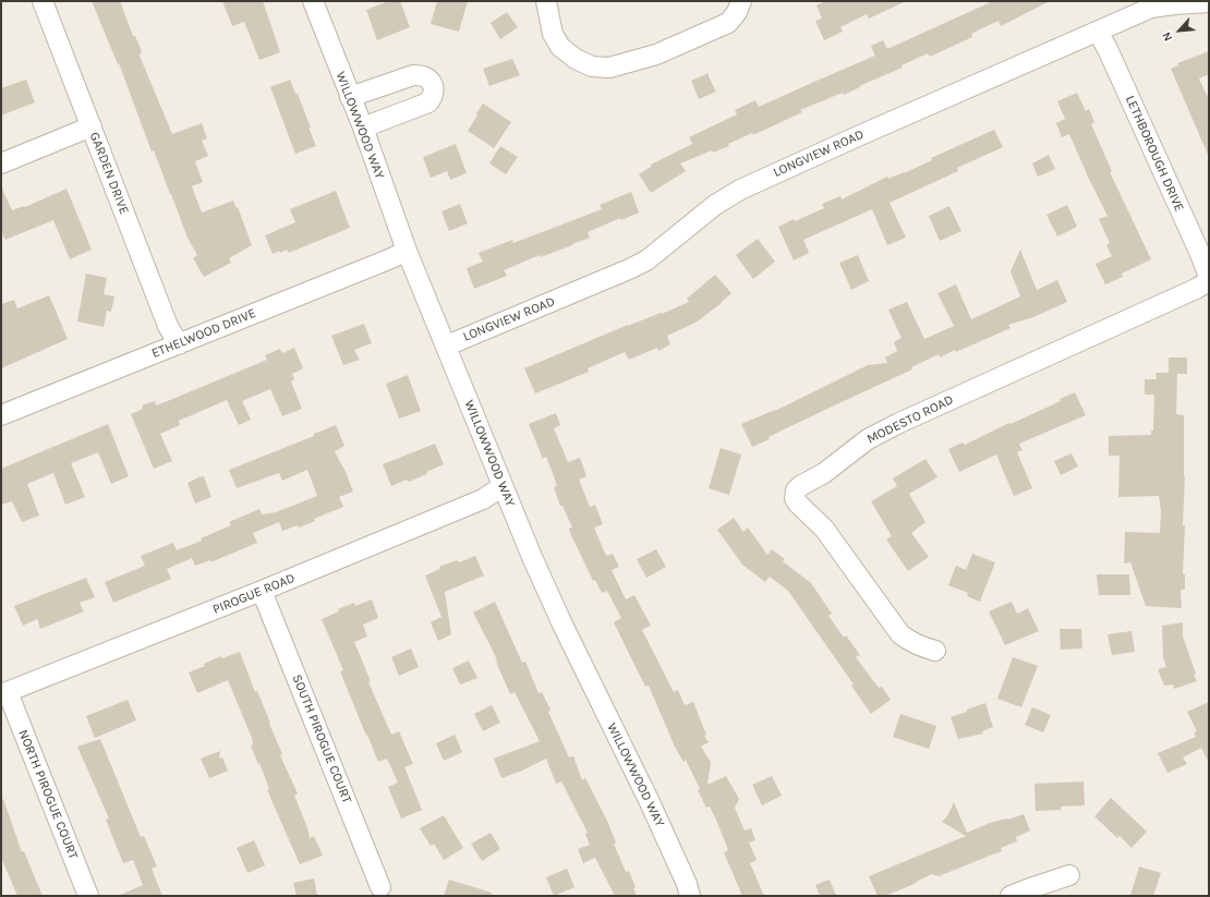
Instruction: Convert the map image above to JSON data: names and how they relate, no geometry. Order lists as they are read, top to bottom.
{
  "streets": {
    "street": [
      "WILLOWWOOD WAY",
      "LONGVIEW ROAD",
      "LETHBOROUGH DRIVE",
      "GARDEN DRIVE",
      "ETHELWOOD DRIVE",
      "MODESTO ROAD",
      "PIROGUE ROAD",
      "SOUTH PIROGUE COURT",
      "NORTH PIROGUE COURT"
    ]
  },
  "crossings": [
    ["WILLOWWOOD WAY", "LONGVIEW ROAD"],
    ["WILLOWWOOD WAY", "ETHELWOOD DRIVE"],
    ["WILLOWWOOD WAY", "PIROGUE ROAD"],
    ["LONGVIEW ROAD", "LETHBOROUGH DRIVE"],
    ["GARDEN DRIVE", "ETHELWOOD DRIVE"],
    ["PIROGUE ROAD", "SOUTH PIROGUE COURT"],
    ["PIROGUE ROAD", "NORTH PIROGUE COURT"]
  ],
  "north": "bottom left"
}
